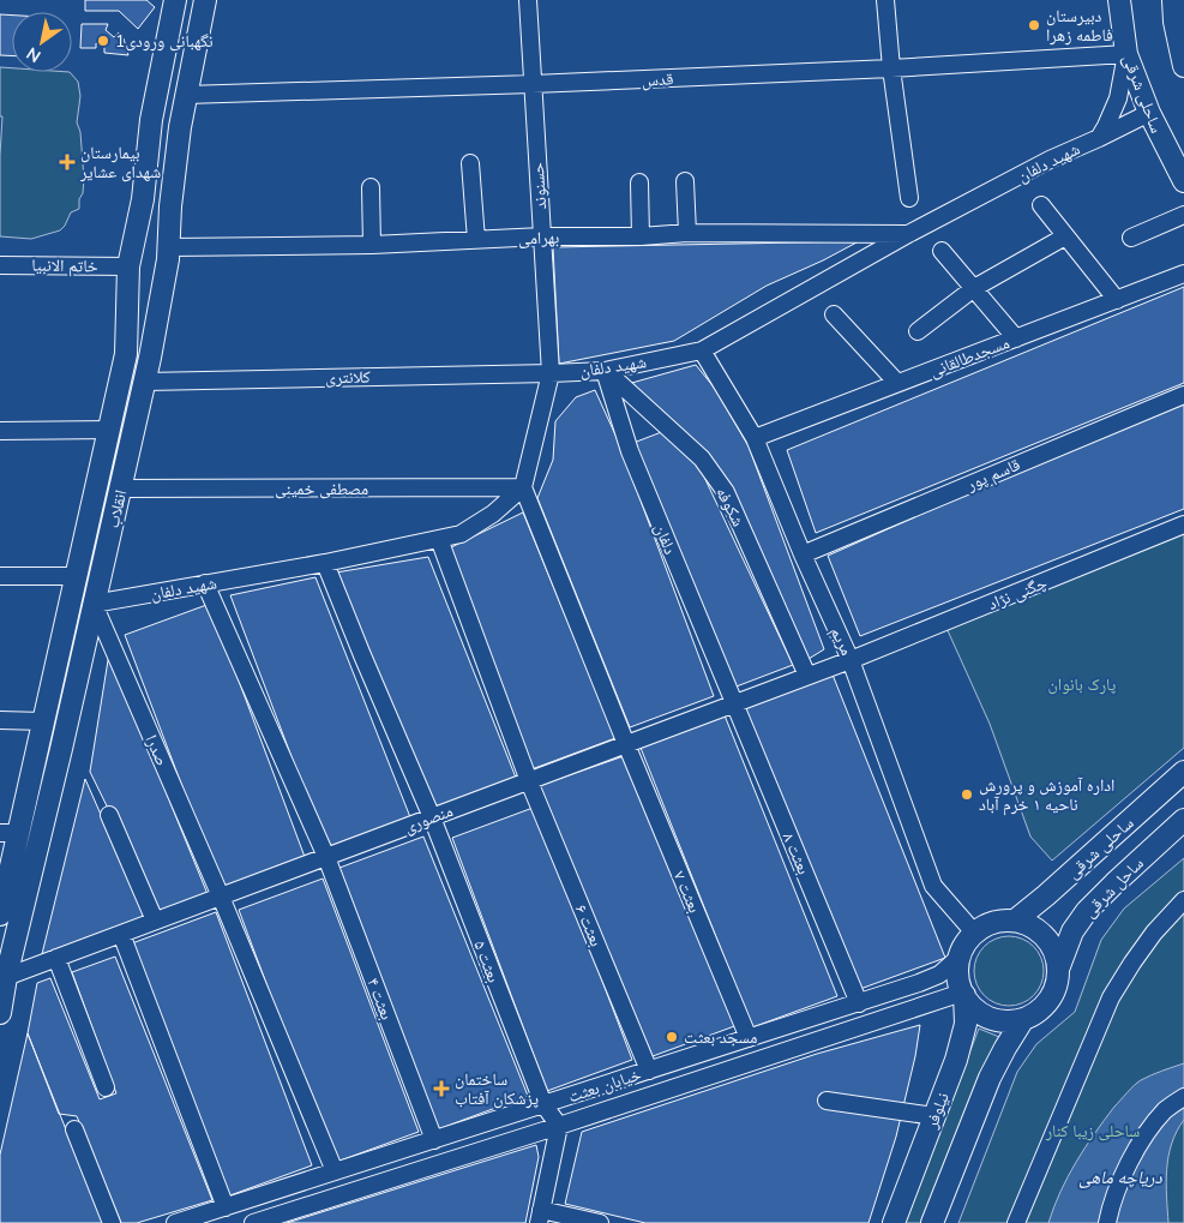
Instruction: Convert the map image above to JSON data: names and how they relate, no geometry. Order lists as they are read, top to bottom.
{
  "streets": {
    "main road": [
      "ساحلی شرقی",
      "انقلاب",
      "ساحل شرقی",
      "نیلوفر"
    ],
    "street": [
      "قدس",
      "شهید دلفان",
      "حسنوند",
      "بهرامی",
      "خاتم الانبیا",
      "مسجدطالقانی",
      "کلانتری",
      "قاسم پور",
      "مصطفی خمینی",
      "شکوفه",
      "دلفان",
      "چگنی نژاد",
      "مریم",
      "صدرا",
      "منصوری",
      "بعثت ۸",
      "بعثت ۷",
      "بعثت ۶",
      "بعثت ۵",
      "بعثت ۴",
      "خیابان بعثت"
    ]
  },
  "crossings": [
    ["قدس", "ساحلی شرقی"],
    ["قدس", "شهید دلفان"],
    ["قدس", "حسنوند"],
    ["قدس", "انقلاب"],
    ["ساحلی شرقی", "شهید دلفان"],
    ["ساحلی شرقی", "مریم"],
    ["ساحلی شرقی", "ساحل شرقی"],
    ["ساحلی شرقی", "خیابان بعثت"],
    ["ساحلی شرقی", "نیلوفر"],
    ["شهید دلفان", "حسنوند"],
    ["شهید دلفان", "بهرامی"],
    ["شهید دلفان", "کلانتری"],
    ["شهید دلفان", "مصطفی خمینی"],
    ["شهید دلفان", "شکوفه"],
    ["شهید دلفان", "انقلاب"],
    ["شهید دلفان", "دلفان"],
    ["شهید دلفان", "مریم"],
    ["شهید دلفان", "صدرا"],
    ["شهید دلفان", "بعثت ۶"],
    ["شهید دلفان", "بعثت ۵"],
    ["شهید دلفان", "بعثت ۴"],
    ["حسنوند", "بهرامی"],
    ["حسنوند", "کلانتری"],
    ["بهرامی", "انقلاب"],
    ["خاتم الانبیا", "انقلاب"],
    ["مسجدطالقانی", "مریم"],
    ["کلانتری", "انقلاب"],
    ["قاسم پور", "مریم"],
    ["مصطفی خمینی", "انقلاب"],
    ["شکوفه", "دلفان"],
    ["شکوفه", "منصوری"],
    ["انقلاب", "صدرا"],
    ["انقلاب", "منصوری"],
    ["دلفان", "منصوری"],
    ["دلفان", "بعثت ۸"],
    ["چگنی نژاد", "مریم"],
    ["چگنی نژاد", "منصوری"],
    ["مریم", "منصوری"],
    ["مریم", "ساحل شرقی"],
    ["مریم", "خیابان بعثت"],
    ["مریم", "نیلوفر"],
    ["صدرا", "منصوری"],
    ["صدرا", "خیابان بعثت"],
    ["منصوری", "بعثت ۸"],
    ["منصوری", "بعثت ۷"],
    ["منصوری", "بعثت ۶"],
    ["منصوری", "بعثت ۵"],
    ["منصوری", "بعثت ۴"],
    ["بعثت ۸", "خیابان بعثت"],
    ["ساحل شرقی", "خیابان بعثت"],
    ["ساحل شرقی", "نیلوفر"],
    ["بعثت ۷", "خیابان بعثت"],
    ["بعثت ۶", "خیابان بعثت"],
    ["بعثت ۵", "خیابان بعثت"],
    ["بعثت ۴", "خیابان بعثت"],
    ["خیابان بعثت", "نیلوفر"]
  ],
  "water": ["دریاچه ماهی"],
  "parks": ["پارک بانوان", "ساحلی زیبا کنار"],
  "places": {
    "other": [
      "دبیرستان فاطمه زهرا",
      "نگهبانی ورودی1",
      "اداره آموزش و پرورش ناحیه ۱ خرم آباد",
      "مسجد بعثت"
    ],
    "health": ["بیمارستان شهدای عشایر", "ساختمان پزشکان آفتاب"]
  },
  "north": "bottom left"
}
